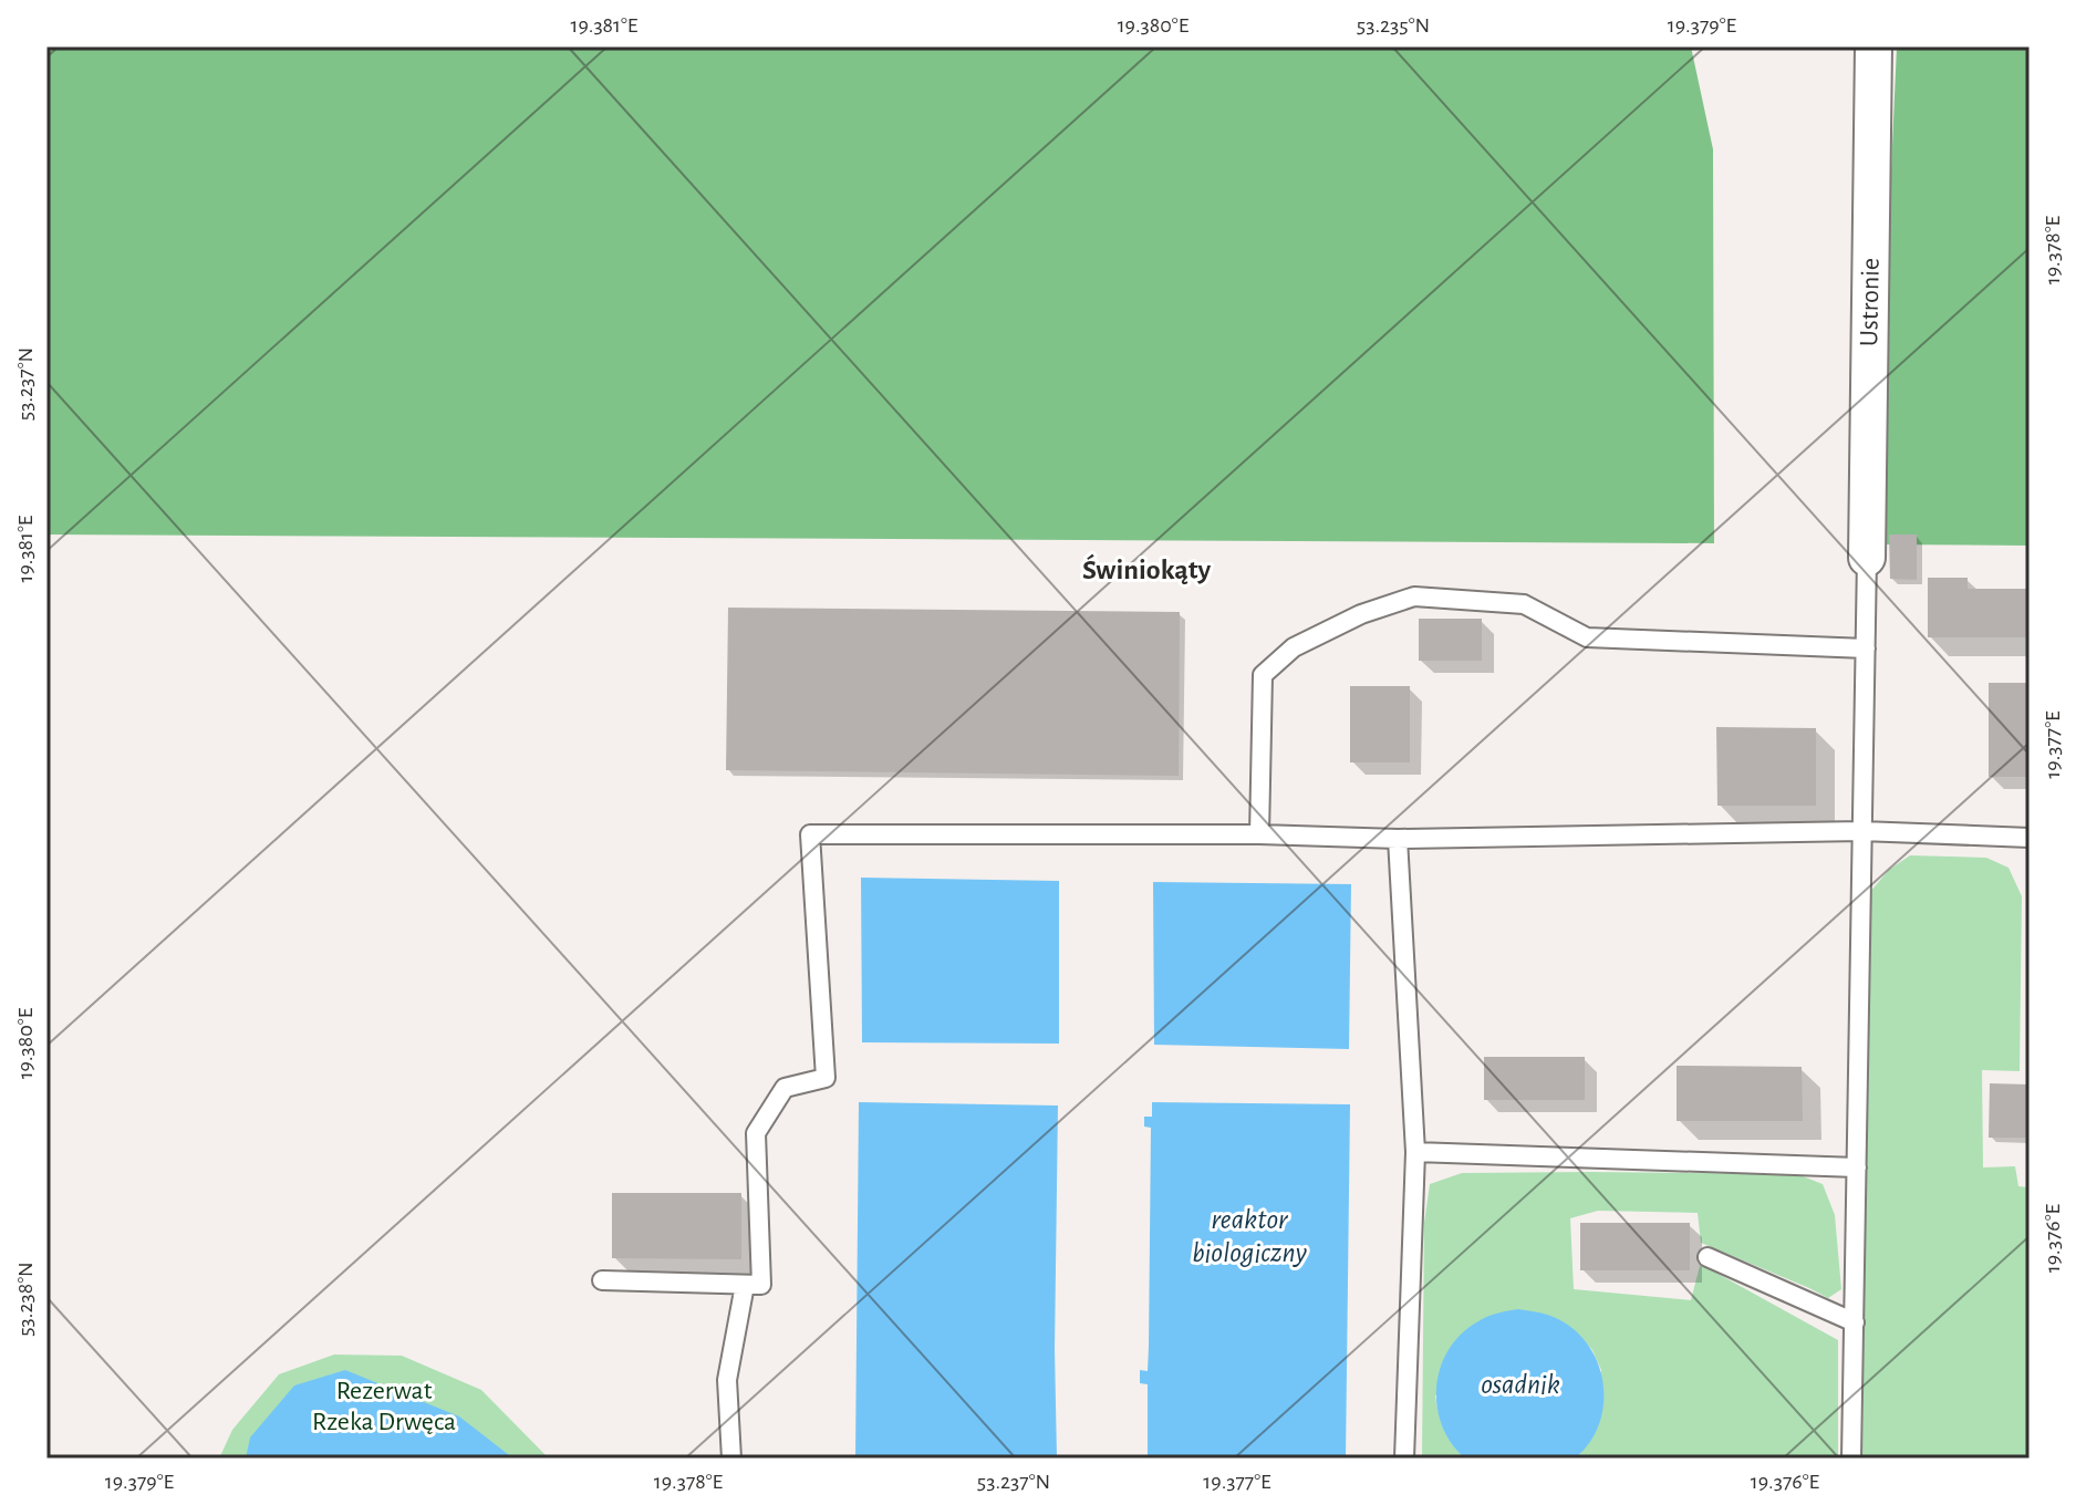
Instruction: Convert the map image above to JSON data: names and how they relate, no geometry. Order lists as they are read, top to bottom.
{
  "streets": {
    "street": ["Ustronie"]
  },
  "districts": ["Świniokąty"],
  "water": ["reaktor biologiczny", "osadnik"],
  "parks": ["Rezerwat Rzeka Drwęca"],
  "coordinates": [
    "19.381°E",
    "19.380°E",
    "53.235°N",
    "19.379°E",
    "19.378°E",
    "53.237°N",
    "19.377°E",
    "19.376°E",
    "53.238°N"
  ]
}
